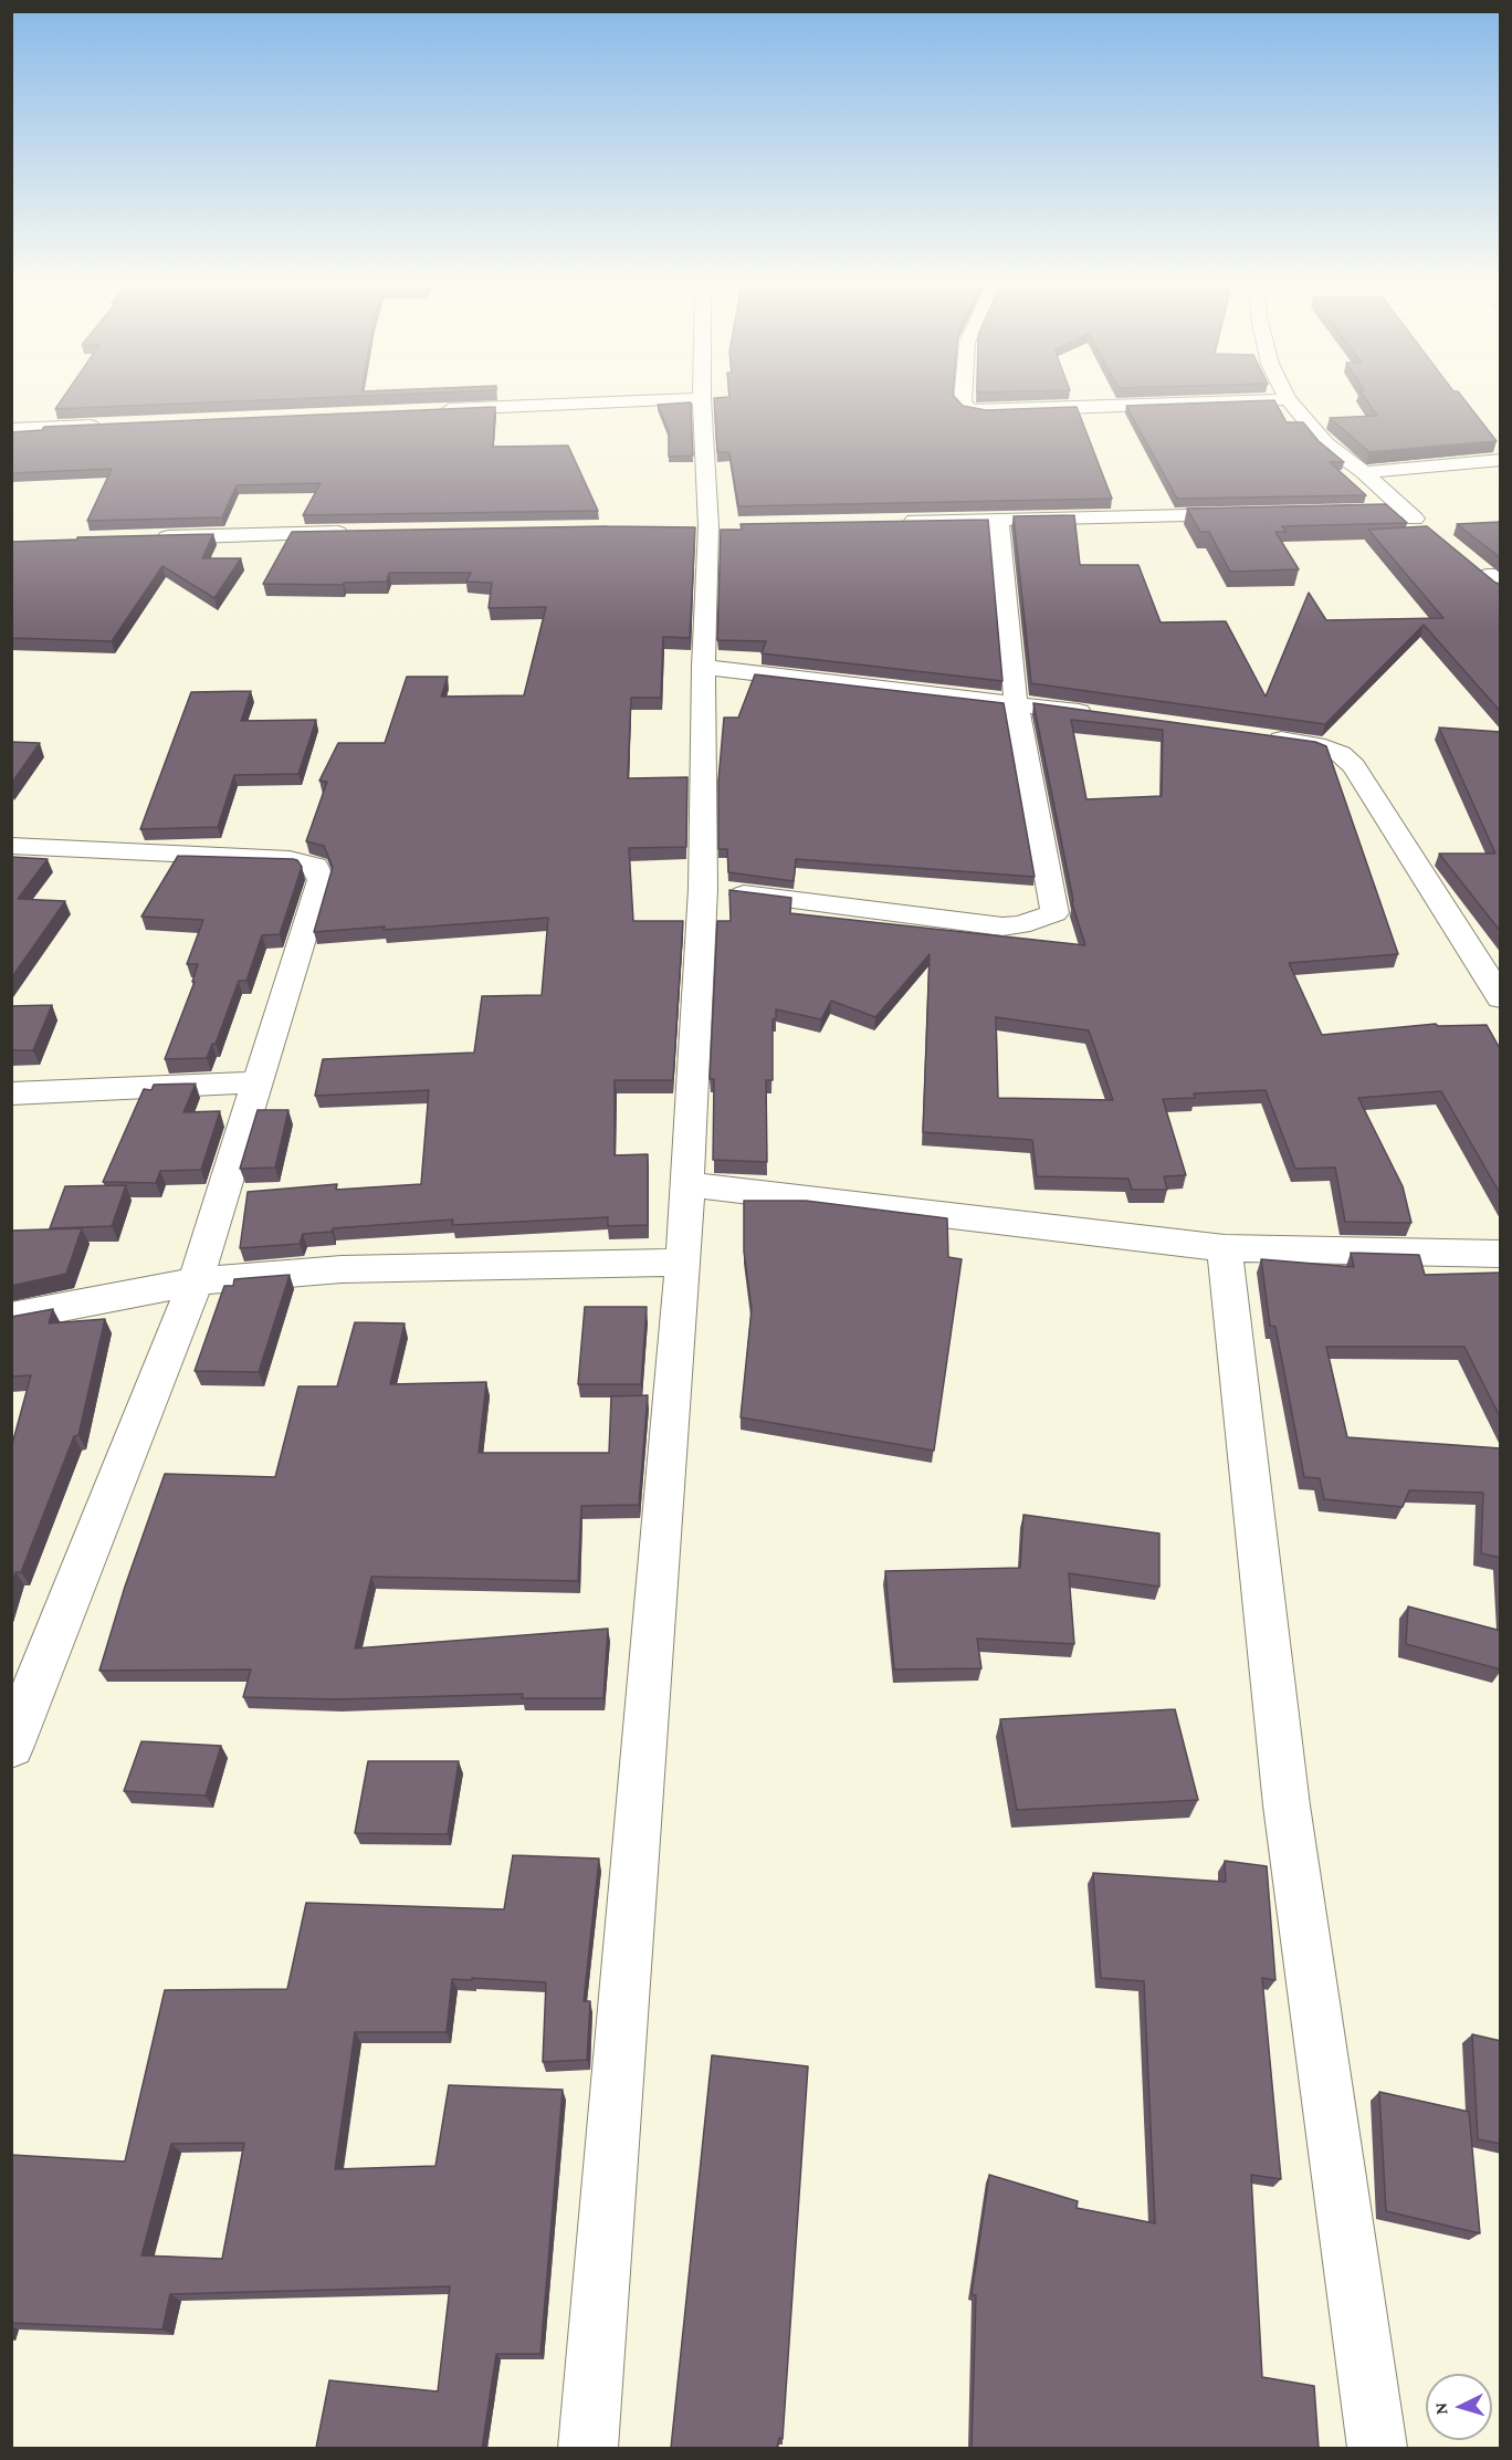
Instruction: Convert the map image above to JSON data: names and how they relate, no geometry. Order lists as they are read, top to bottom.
{
  "north": "left"
}
